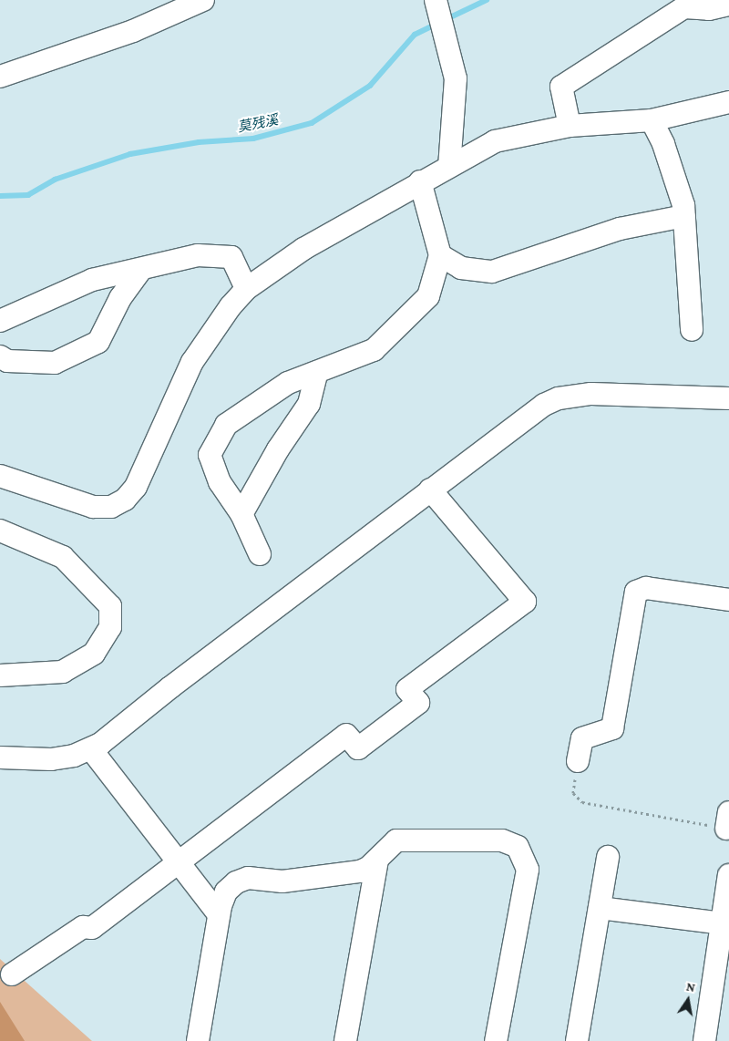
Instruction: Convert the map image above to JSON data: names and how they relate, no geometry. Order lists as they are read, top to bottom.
{
  "water": ["莫残溪"],
  "north": "top"
}
